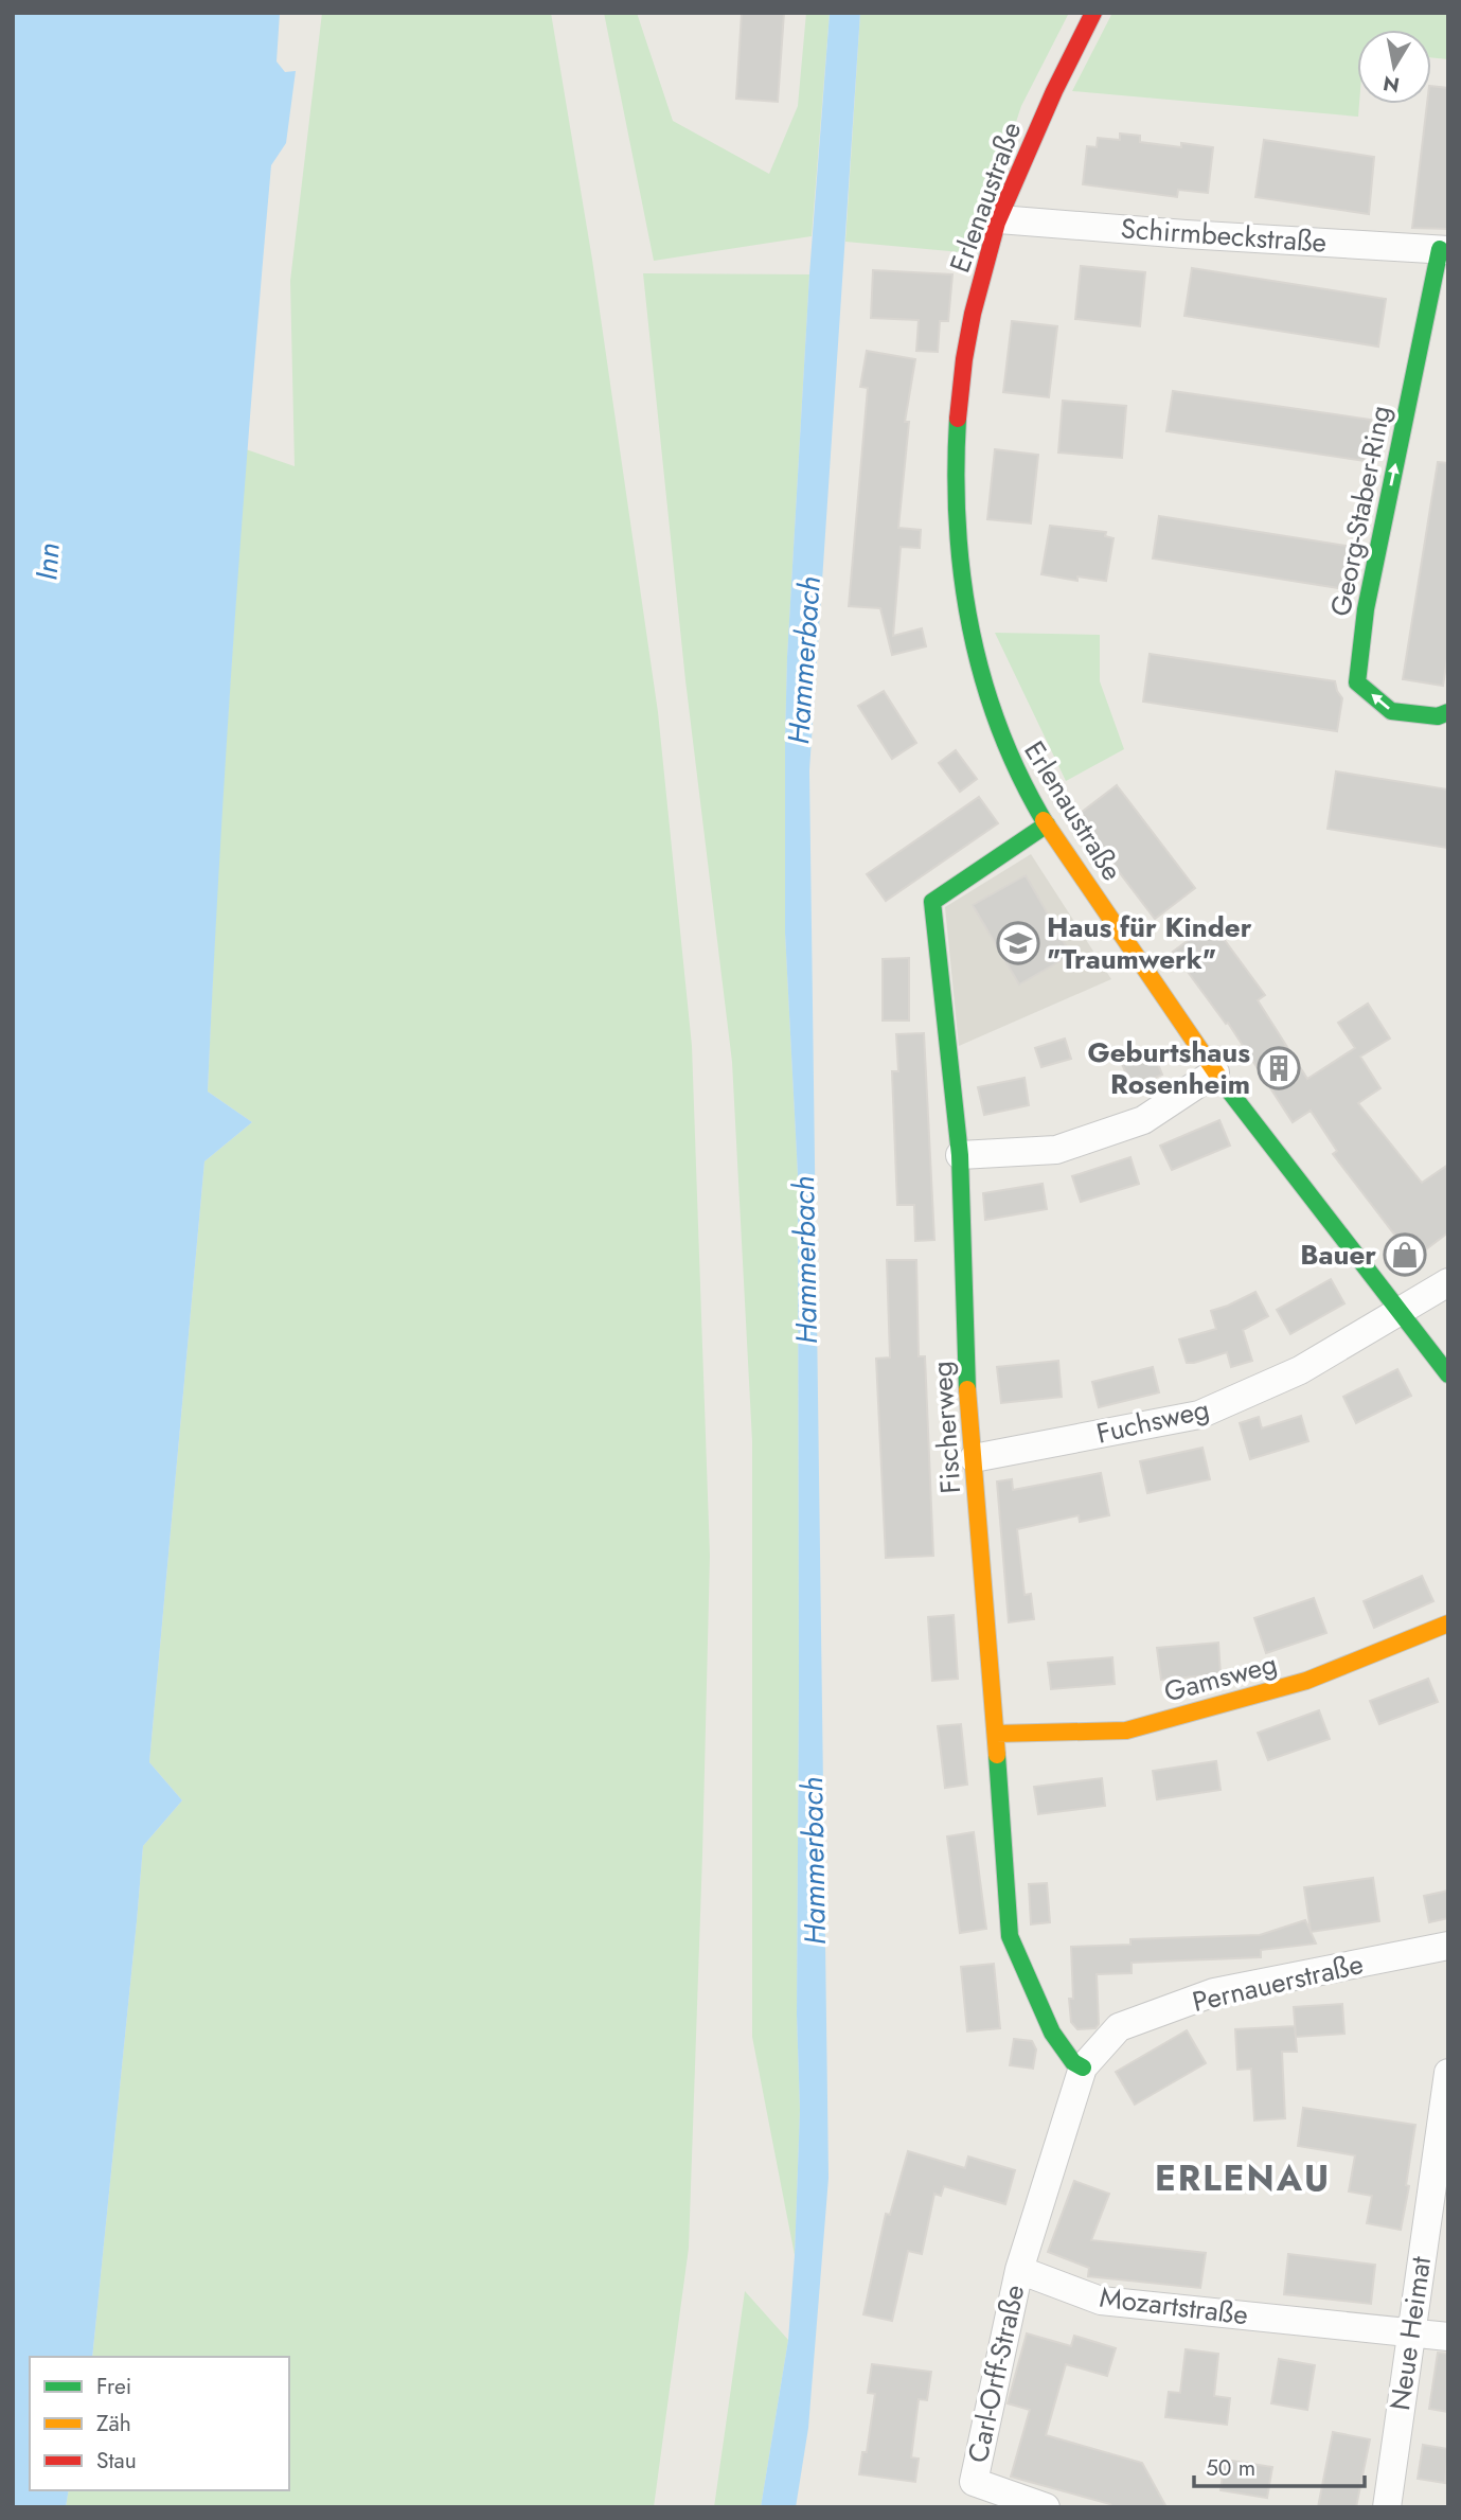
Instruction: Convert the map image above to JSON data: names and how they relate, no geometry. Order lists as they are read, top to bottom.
{
  "streets": {
    "street": [
      "Erlenaustraße",
      "Schirmbeckstraße",
      "Georg-Staber-Ring",
      "Fuchsweg",
      "Fischerweg",
      "Gamsweg",
      "Pernauerstraße",
      "Mozartstraße",
      "Neue Heimat",
      "Carl-Orff-Straße"
    ]
  },
  "crossings": [
    ["Erlenaustraße", "Schirmbeckstraße"],
    ["Erlenaustraße", "Fuchsweg"],
    ["Erlenaustraße", "Fischerweg"],
    ["Schirmbeckstraße", "Georg-Staber-Ring"],
    ["Fuchsweg", "Fischerweg"],
    ["Fischerweg", "Gamsweg"],
    ["Fischerweg", "Pernauerstraße"],
    ["Mozartstraße", "Neue Heimat"],
    ["Mozartstraße", "Carl-Orff-Straße"]
  ],
  "one_way": ["Georg-Staber-Ring"],
  "districts": ["ERLENAU"],
  "water": ["Inn", "Hammerbach"],
  "places": {
    "school or university": ["Haus für Kinder \"Traumwerk\""],
    "building": ["Geburtshaus Rosenheim"],
    "shop": ["Bauer"]
  },
  "legend": ["Frei", "Zäh", "Stau"],
  "scale_bar": "50 m",
  "north": "bottom"
}
